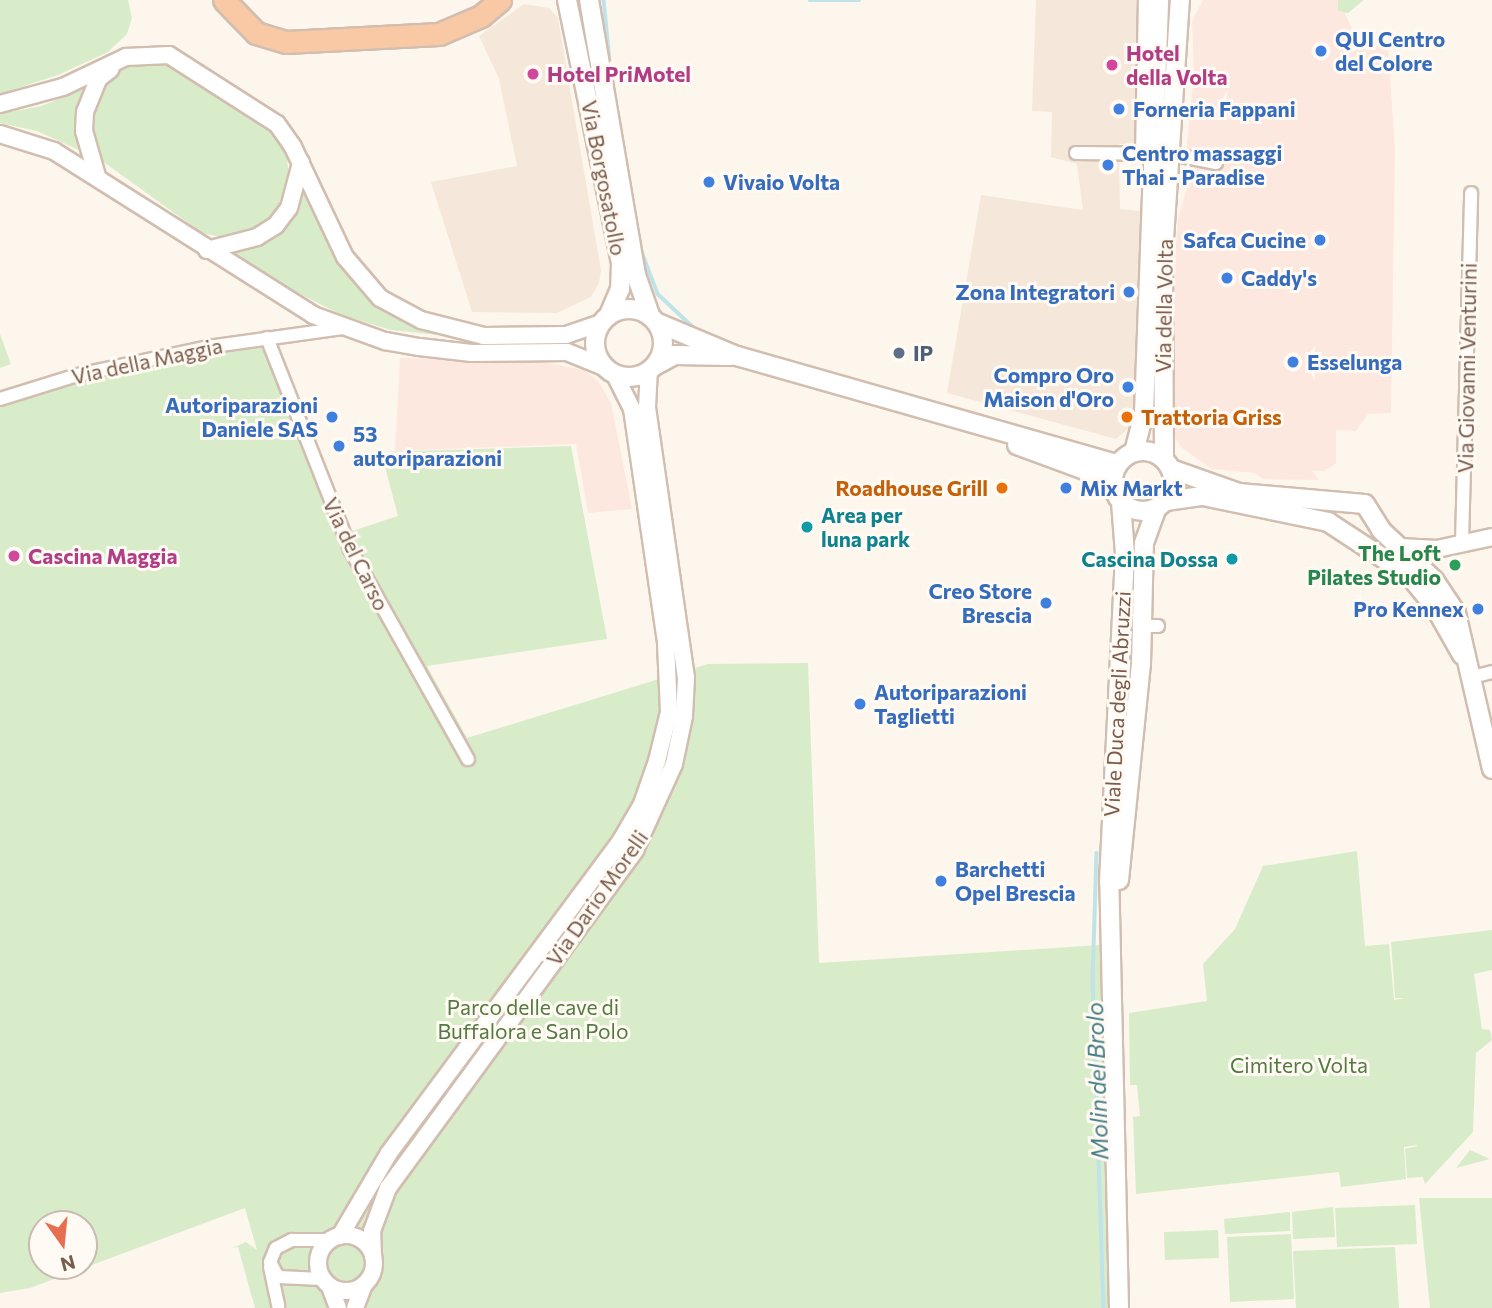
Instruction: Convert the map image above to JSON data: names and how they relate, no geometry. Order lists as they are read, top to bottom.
{
  "streets": {
    "main road": ["Via Borgosatollo", "Via della Volta", "Viale Duca degli Abruzzi"],
    "street": [
      "Via della Maggia",
      "Via Giovanni Venturini",
      "Via del Carso",
      "Via Dario Morelli"
    ]
  },
  "crossings": [
    ["Via Borgosatollo", "Via Dario Morelli"],
    ["Via della Volta", "Viale Duca degli Abruzzi"],
    ["Via della Maggia", "Via del Carso"]
  ],
  "water": ["Molin del Brolo"],
  "parks": ["Parco delle cave di Buffalora e San Polo", "Cimitero Volta"],
  "places": [
    "QUI Centro del Colore",
    "Hotel della Volta",
    "Hotel PriMotel",
    "Forneria Fappani",
    "Centro massaggi Thai - Paradise",
    "Vivaio Volta",
    "Safca Cucine",
    "Caddy's",
    "Zona Integratori",
    "IP",
    "Esselunga",
    "Compro Oro Maison d'Oro",
    "Autoriparazioni Daniele SAS",
    "Trattoria Griss",
    "53 autoriparazioni",
    "Roadhouse Grill",
    "Mix Markt",
    "Area per luna park",
    "Cascina Maggia",
    "Cascina Dossa",
    "The Loft Pilates Studio",
    "Creo Store Brescia",
    "Pro Kennex",
    "Autoriparazioni Taglietti",
    "Barchetti Opel Brescia"
  ],
  "north": "bottom"
}
